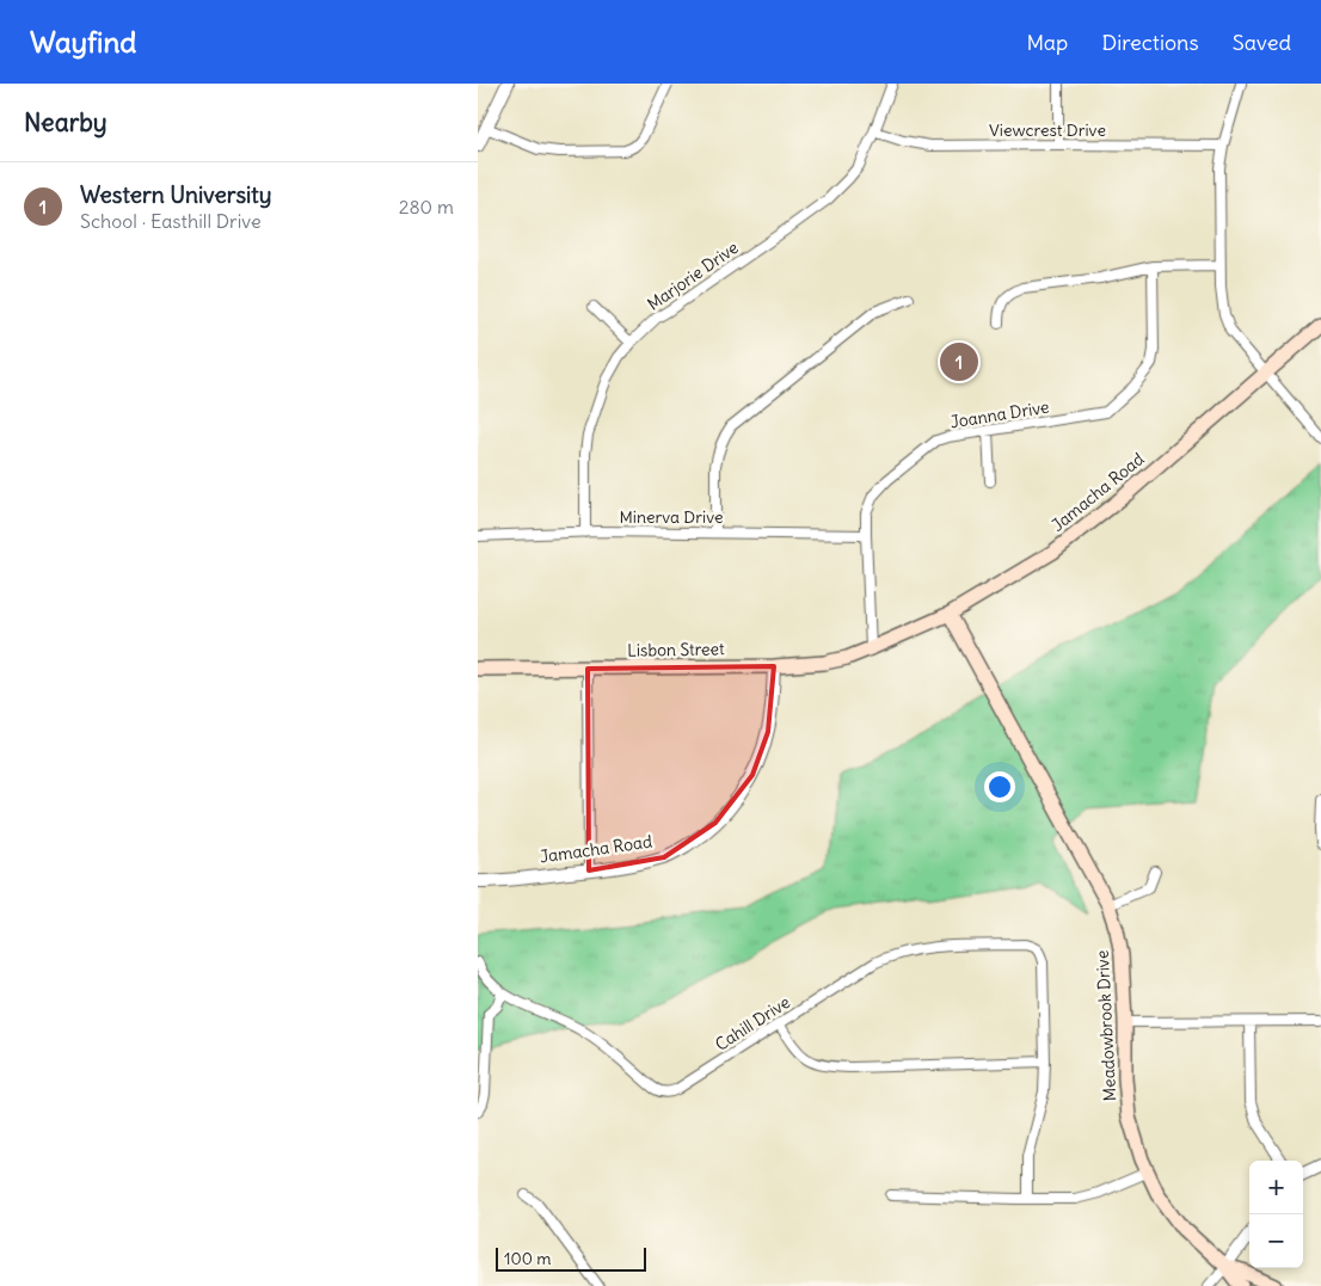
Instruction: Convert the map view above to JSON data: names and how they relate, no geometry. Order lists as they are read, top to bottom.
{
  "streets": {
    "main road": ["Jamacha Road", "Lisbon Street", "Meadowbrook Drive"],
    "street": [
      "Viewcrest Drive",
      "Marjorie Drive",
      "Joanna Drive",
      "Minerva Drive",
      "Cahill Drive"
    ]
  },
  "crossings": [
    ["Viewcrest Drive", "Marjorie Drive"],
    ["Marjorie Drive", "Minerva Drive"],
    ["Joanna Drive", "Jamacha Road"],
    ["Joanna Drive", "Minerva Drive"],
    ["Joanna Drive", "Lisbon Street"],
    ["Jamacha Road", "Lisbon Street"],
    ["Jamacha Road", "Meadowbrook Drive"]
  ],
  "scale_bar": "100 m",
  "page": {
    "header": "Wayfind",
    "nav": ["Map", "Directions", "Saved"],
    "heading": "Nearby",
    "list": [
      {
        "mark": "1",
        "name": "Western University",
        "note": "School · Easthill Drive",
        "value": "280 m"
      }
    ],
    "pins": "1",
    "map_buttons": ["+", "−"],
    "scale": "100 m"
  }
}
